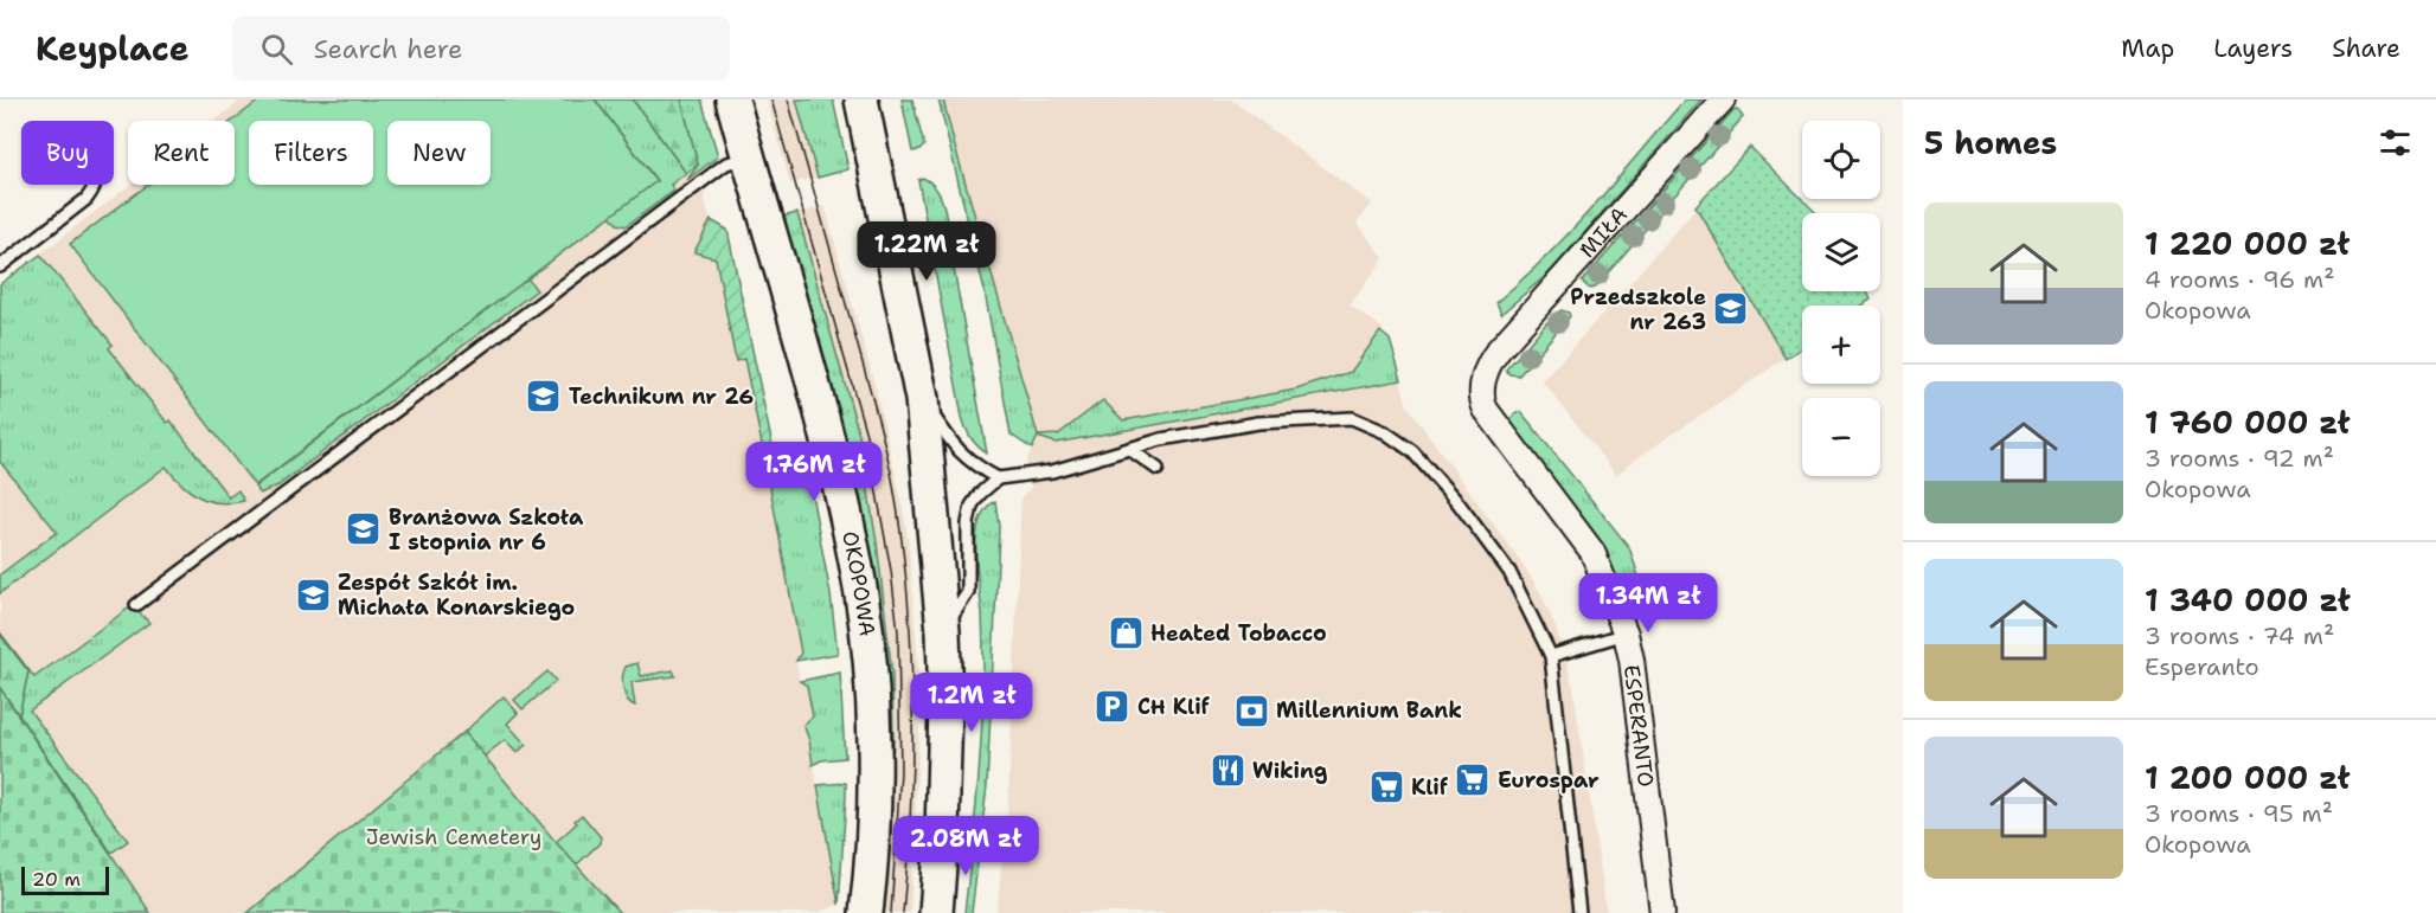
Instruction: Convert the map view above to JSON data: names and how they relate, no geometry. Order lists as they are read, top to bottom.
{
  "streets": {
    "main road": ["OKOPOWA"],
    "street": ["MIŁA", "ESPERANTO"]
  },
  "crossings": [
    ["MIŁA", "ESPERANTO"]
  ],
  "parks": ["Jewish Cemetery"],
  "places": {
    "school or university": [
      "Przedszkole nr 263",
      "Technikum nr 26",
      "Branżowa Szkoła I stopnia nr 6",
      "Zespół Szkół im. Michała Konarskiego"
    ],
    "shop": ["Heated Tobacco"],
    "parking": ["CH Klif"],
    "bank": ["Millennium Bank"],
    "restaurant": ["Wiking"],
    "supermarket": ["Eurospar", "Klif"]
  },
  "scale_bar": "20 m",
  "page": {
    "header": "Keyplace",
    "search": "Search here",
    "nav": ["Map", "Layers", "Share"],
    "heading": "5 homes",
    "map_buttons": ["+", "−"],
    "chip": [
      "Buy",
      "Rent",
      "Filters",
      "New"
    ],
    "list": [
      {
        "name": "1 220 000 zł",
        "note": "4 rooms · 96 m² · Okopowa"
      },
      {
        "name": "1 760 000 zł",
        "note": "3 rooms · 92 m² · Okopowa"
      },
      {
        "name": "1 340 000 zł",
        "note": "3 rooms · 74 m² · Esperanto"
      },
      {
        "name": "1 200 000 zł",
        "note": "3 rooms · 95 m² · Okopowa"
      }
    ],
    "price": [
      "1.22M zł",
      "1.76M zł",
      "1.34M zł",
      "1.2M zł",
      "2.08M zł"
    ],
    "scale": "20 m"
  }
}
